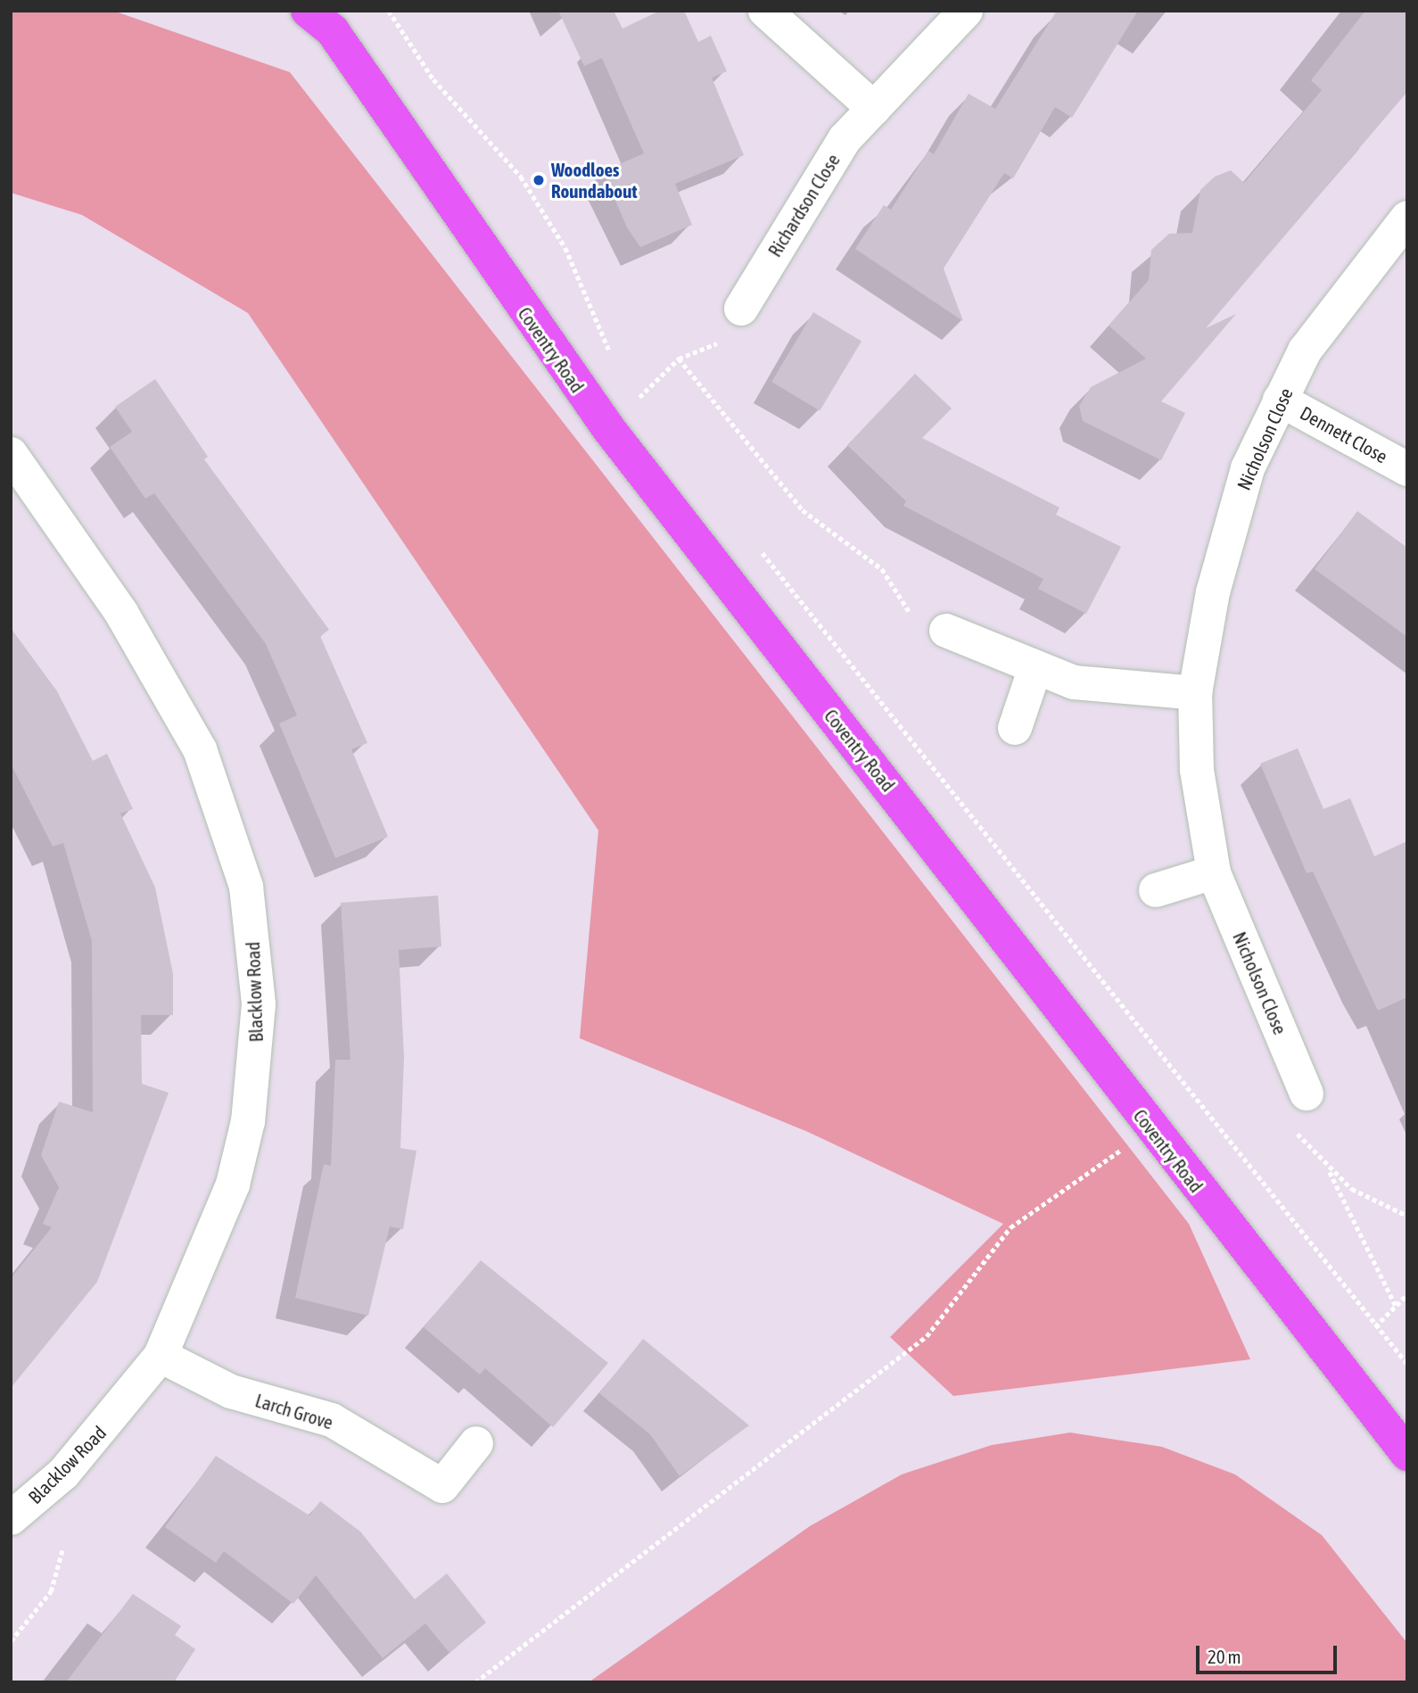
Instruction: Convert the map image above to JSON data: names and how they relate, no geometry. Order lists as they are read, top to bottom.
{
  "streets": {
    "main road": ["Coventry Road"],
    "street": [
      "Richardson Close",
      "Dennett Close",
      "Nicholson Close",
      "Blacklow Road",
      "Larch Grove"
    ]
  },
  "crossings": [
    ["Dennett Close", "Nicholson Close"],
    ["Blacklow Road", "Larch Grove"]
  ],
  "places": ["Woodloes Roundabout"],
  "scale_bar": "20 m"
}
